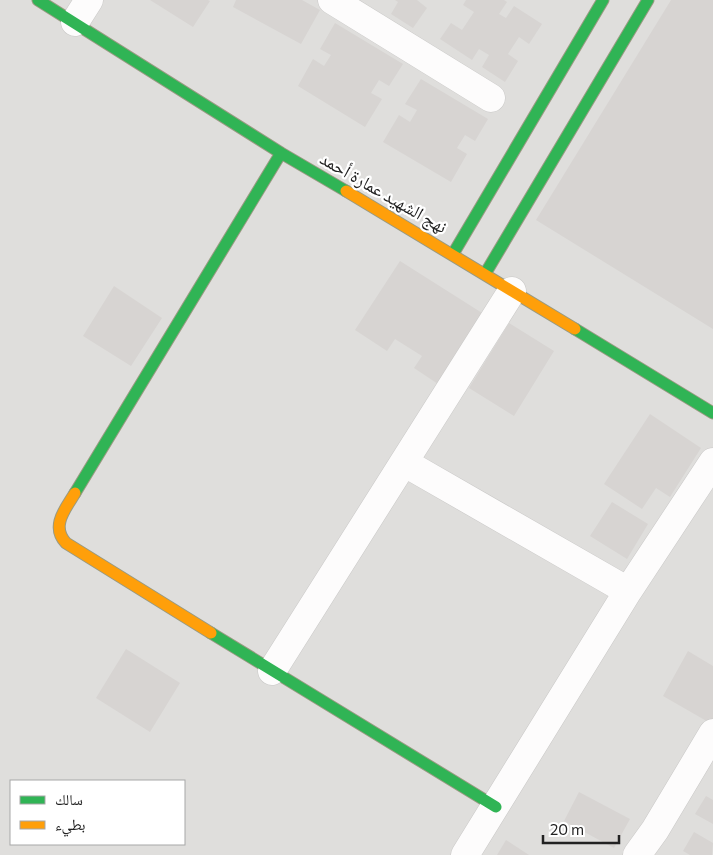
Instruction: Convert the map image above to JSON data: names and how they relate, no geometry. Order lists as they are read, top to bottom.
{
  "streets": {
    "street": ["نهج الشهيد عمارة أحمد"]
  },
  "legend": ["سالك", "بطيء"],
  "scale_bar": "20 m"
}
